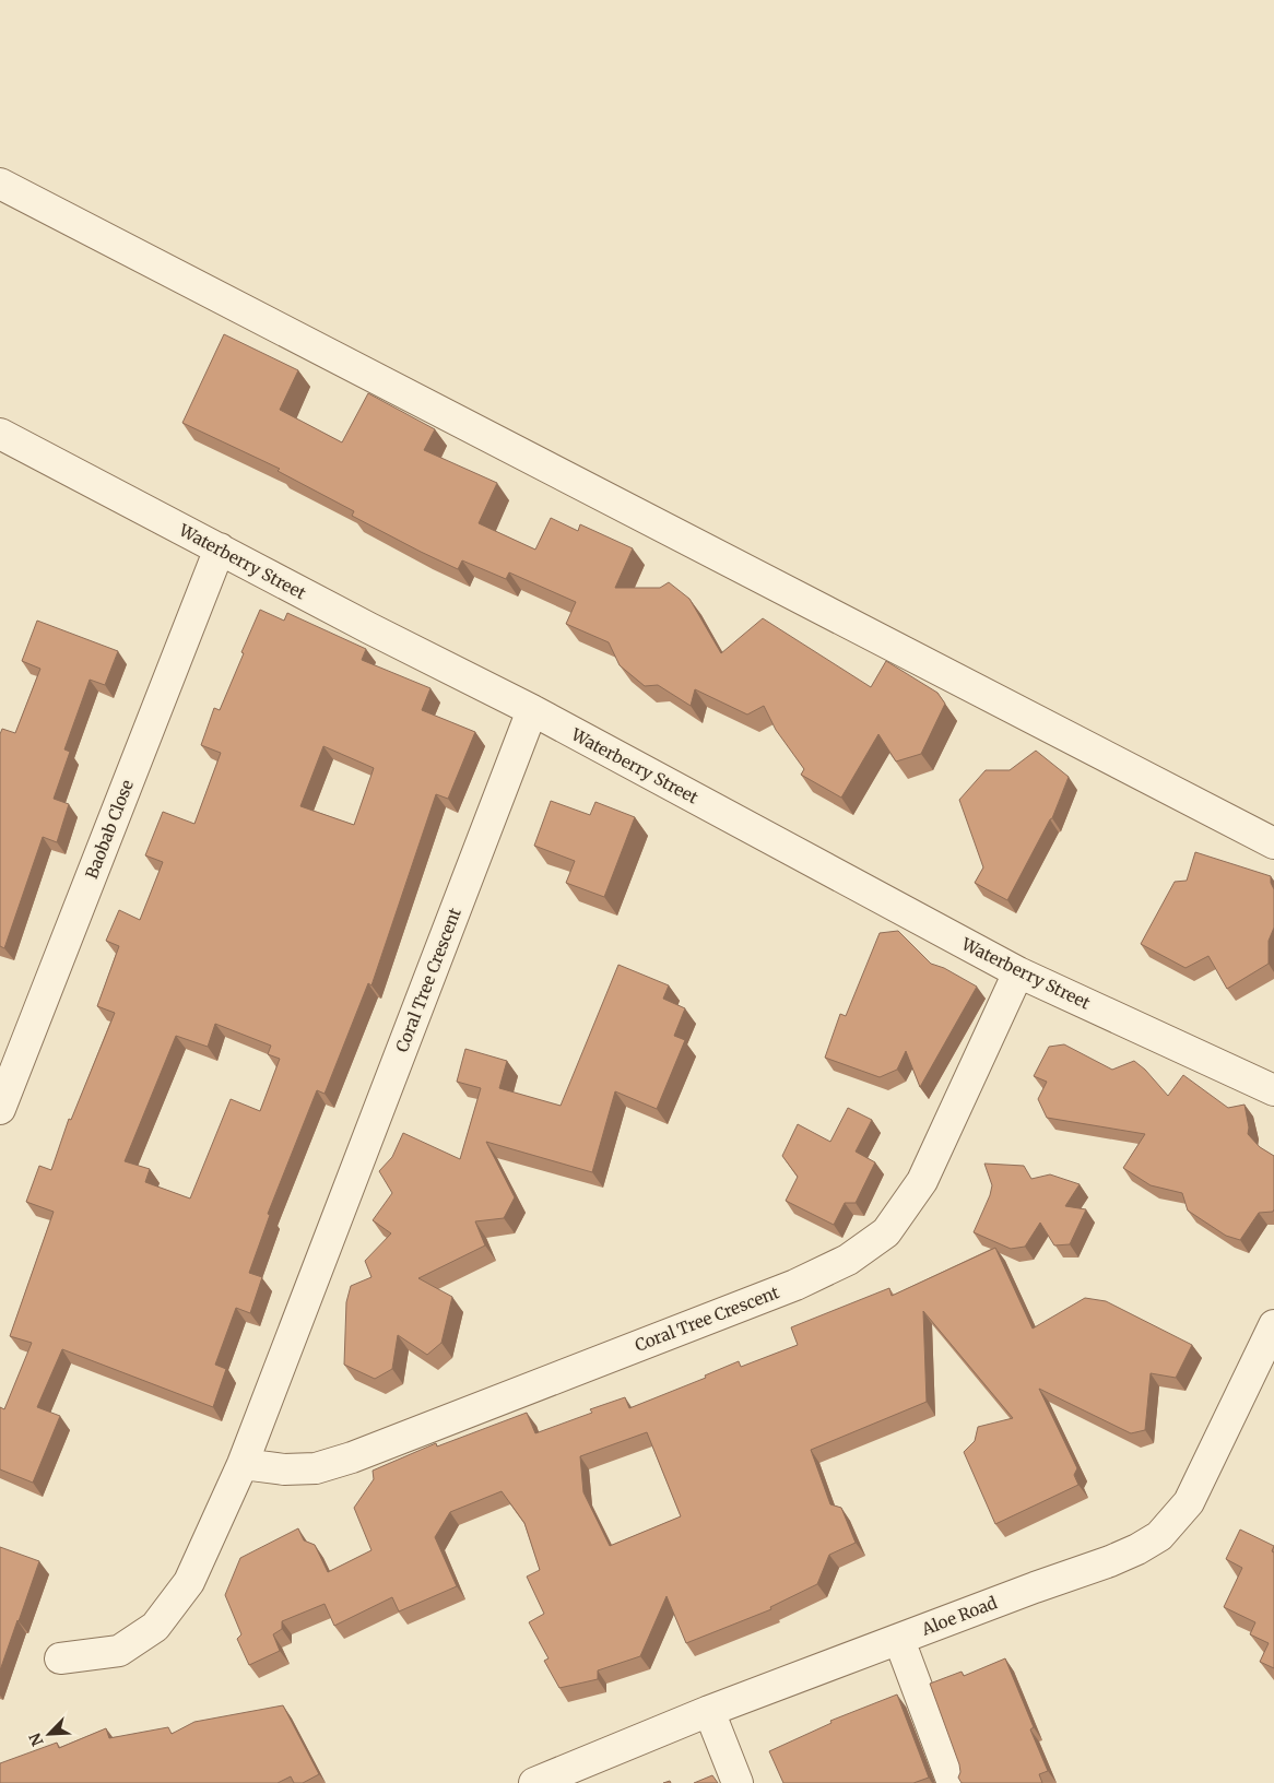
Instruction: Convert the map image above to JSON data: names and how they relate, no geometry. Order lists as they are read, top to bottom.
{
  "streets": {
    "street": [
      "Waterberry Street",
      "Baobab Close",
      "Coral Tree Crescent",
      "Aloe Road"
    ]
  },
  "crossings": [
    ["Waterberry Street", "Baobab Close"],
    ["Waterberry Street", "Coral Tree Crescent"]
  ],
  "north": "bottom left"
}
